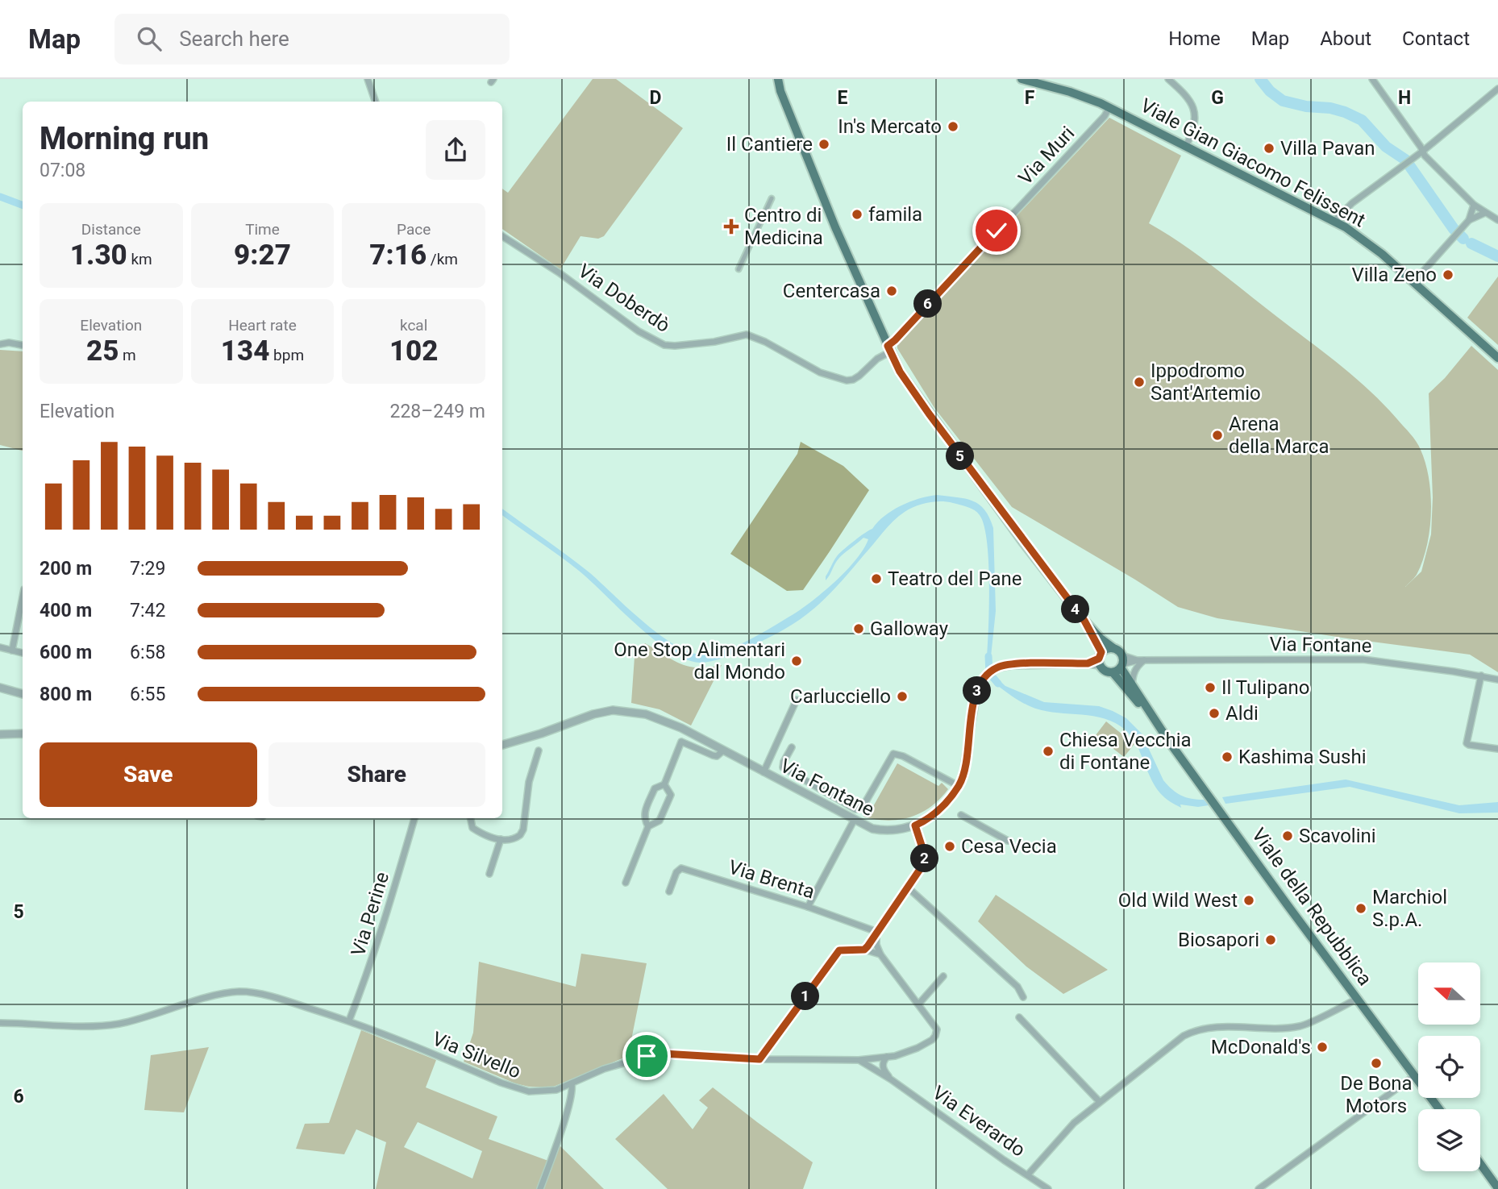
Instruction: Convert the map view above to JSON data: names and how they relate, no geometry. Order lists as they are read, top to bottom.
{
  "streets": {
    "main road": ["Viale Gian Giacomo Felissent", "Viale della Repubblica"],
    "street": [
      "Via Muri",
      "Via Doberdò",
      "Via Fontane",
      "Via Brenta",
      "Via Perine",
      "Via Silvello",
      "Via Everardo"
    ]
  },
  "crossings": [
    ["Via Muri", "Viale Gian Giacomo Felissent"],
    ["Via Muri", "Via Doberdò"],
    ["Via Muri", "Viale della Repubblica"],
    ["Via Doberdò", "Viale della Repubblica"],
    ["Via Fontane", "Viale della Repubblica"],
    ["Via Perine", "Via Silvello"],
    ["Via Silvello", "Via Everardo"]
  ],
  "places": {
    "other": [
      "In's Mercato",
      "Il Cantiere",
      "Villa Pavan",
      "famila",
      "Villa Zeno",
      "Centercasa",
      "Ippodromo Sant'Artemio",
      "Arena della Marca",
      "Teatro del Pane",
      "Galloway",
      "One Stop Alimentari dal Mondo",
      "Il Tulipano",
      "Carlucciello",
      "Aldi",
      "Chiesa Vecchia di Fontane",
      "Kashima Sushi",
      "Scavolini",
      "Cesa Vecia",
      "Old Wild West",
      "Marchiol S.p.A.",
      "Biosapori",
      "McDonald's",
      "De Bona Motors"
    ],
    "health": ["Centro di Medicina"]
  },
  "north": "left",
  "page": {
    "header": "Map",
    "search": "Search here",
    "nav": [
      "Home",
      "Map",
      "About",
      "Contact"
    ],
    "heading": ["Morning run", "07:08"],
    "stats": [
      ["Distance", "1.30 km"],
      ["Time", "9:27"],
      ["Pace", "7:16 /km"],
      ["Elevation", "25 m"],
      ["Heart rate", "134 bpm"],
      ["kcal", "102"]
    ],
    "pins": [
      "6",
      "5",
      "4",
      "3",
      "2",
      "1"
    ],
    "chart": ["Elevation", "228–249 m"],
    "list": [
      {
        "name": "200 m",
        "note": "7:29"
      },
      {
        "name": "400 m",
        "note": "7:42"
      },
      {
        "name": "600 m",
        "note": "6:58"
      },
      {
        "name": "800 m",
        "note": "6:55"
      }
    ],
    "buttons": ["Save", "Share"]
  },
  "grid": {
    "columns": [
      "D",
      "E",
      "F",
      "G",
      "H"
    ],
    "rows": ["5", "6"]
  }
}
